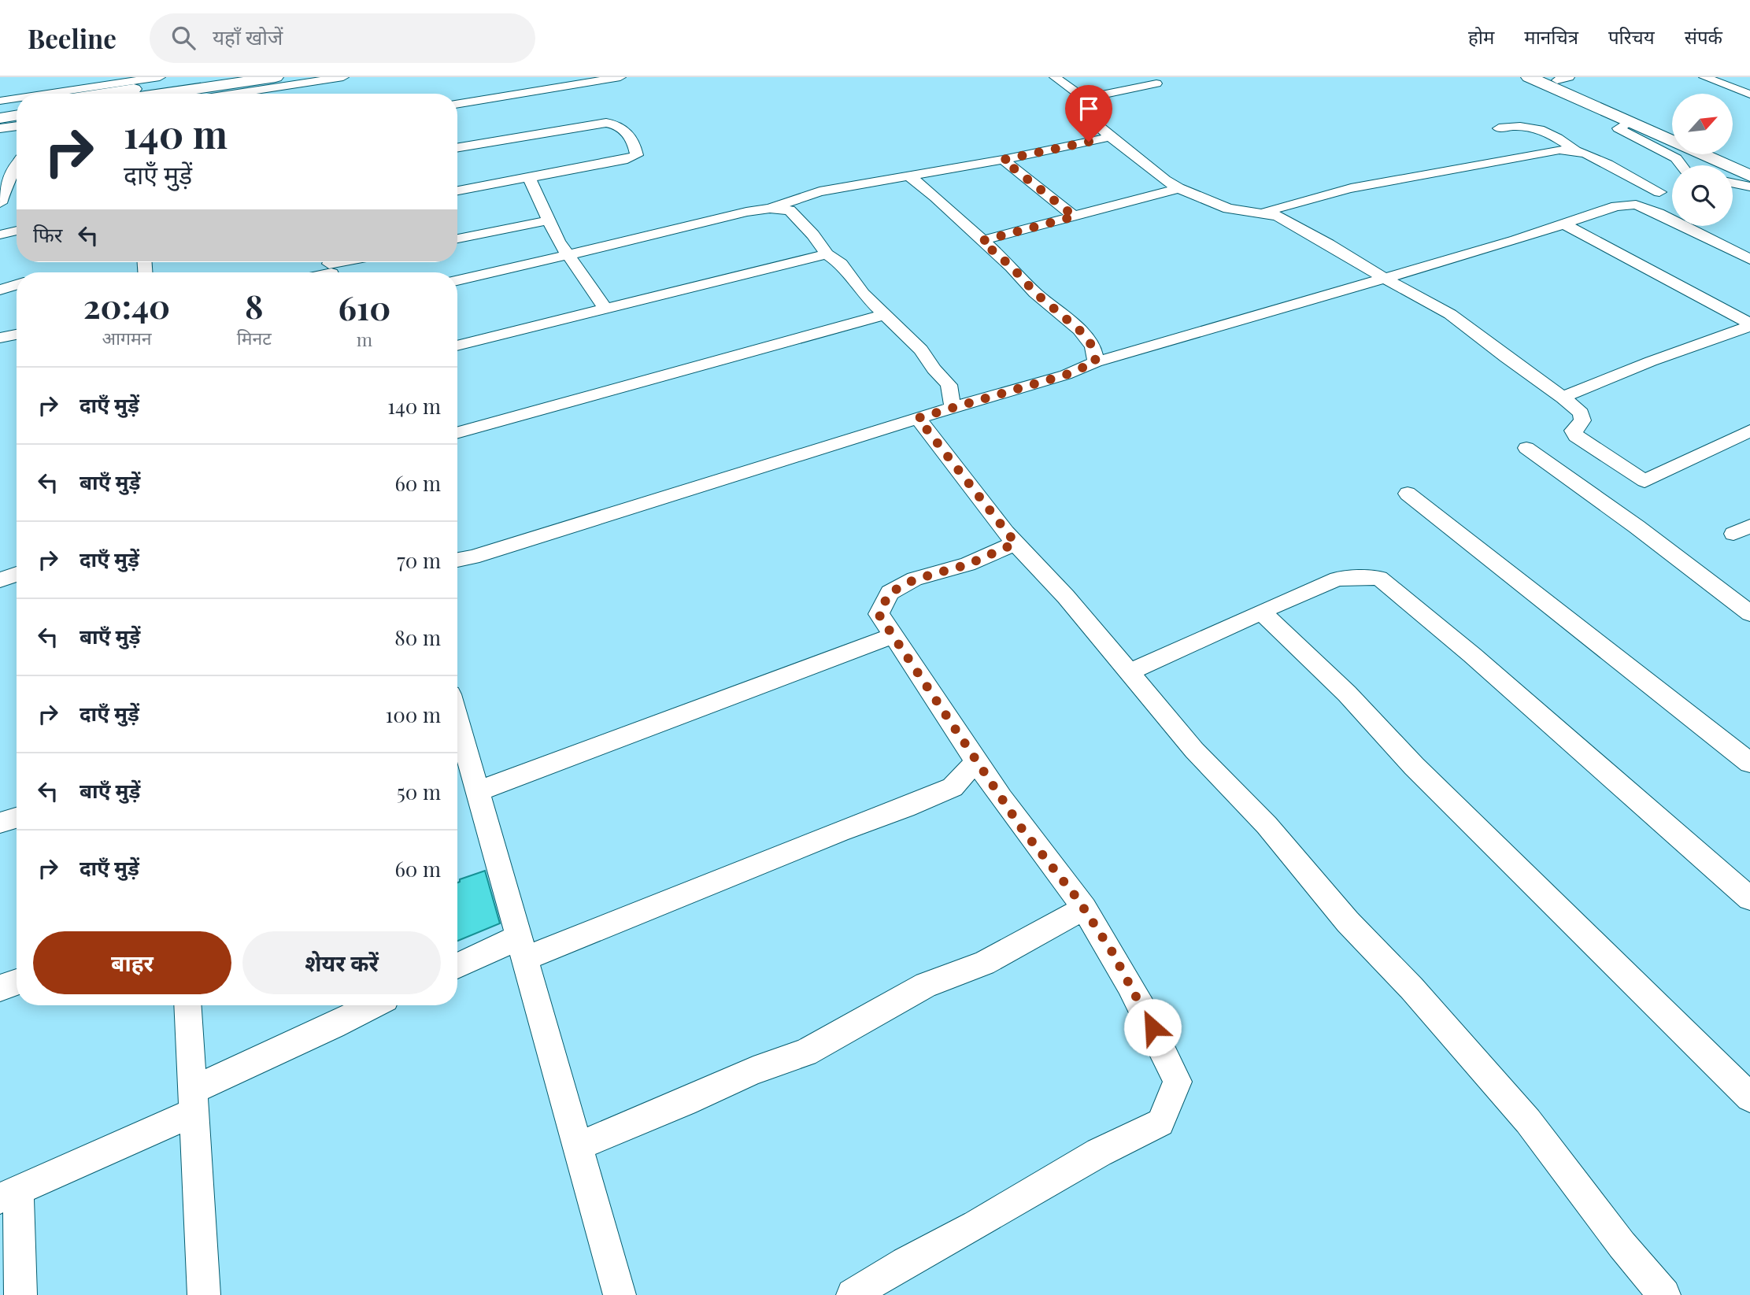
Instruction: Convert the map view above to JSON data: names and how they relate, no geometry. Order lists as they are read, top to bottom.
{
  "north": "top right",
  "page": {
    "header": "Beeline",
    "search": "यहाँ खोजें",
    "nav": [
      "होम",
      "मानचित्र",
      "परिचय",
      "संपर्क"
    ],
    "turn": ["140 m", "दाएँ मुड़ें"],
    "then": "फिर",
    "eta": [
      "20:40",
      "आगमन",
      "8",
      "मिनट",
      "610",
      "m"
    ],
    "list": [
      {
        "name": "दाएँ मुड़ें",
        "value": "140 m"
      },
      {
        "name": "बाएँ मुड़ें",
        "value": "60 m"
      },
      {
        "name": "दाएँ मुड़ें",
        "value": "70 m"
      },
      {
        "name": "बाएँ मुड़ें",
        "value": "80 m"
      },
      {
        "name": "दाएँ मुड़ें",
        "value": "100 m"
      },
      {
        "name": "बाएँ मुड़ें",
        "value": "50 m"
      },
      {
        "name": "दाएँ मुड़ें",
        "value": "60 m"
      }
    ],
    "buttons": ["बाहर", "शेयर करें"]
  }
}
